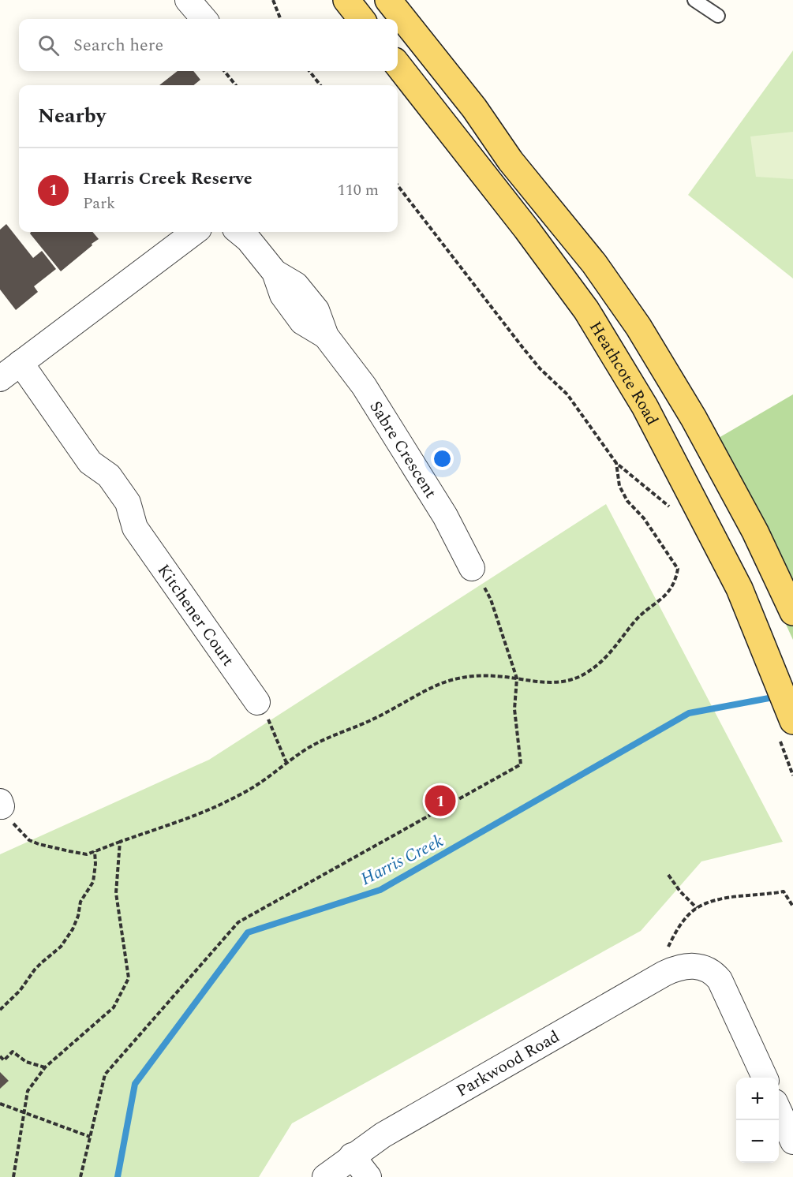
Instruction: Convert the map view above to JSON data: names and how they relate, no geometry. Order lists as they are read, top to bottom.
{
  "streets": {
    "main road": ["Heathcote Road"],
    "street": ["Sabre Crescent", "Kitchener Court", "Parkwood Road"]
  },
  "water": ["Harris Creek"],
  "page": {
    "search": "Search here",
    "heading": "Nearby",
    "list": [
      {
        "mark": "1",
        "name": "Harris Creek Reserve",
        "note": "Park",
        "value": "110 m"
      }
    ],
    "pins": "1",
    "map_buttons": ["+", "−"]
  }
}
